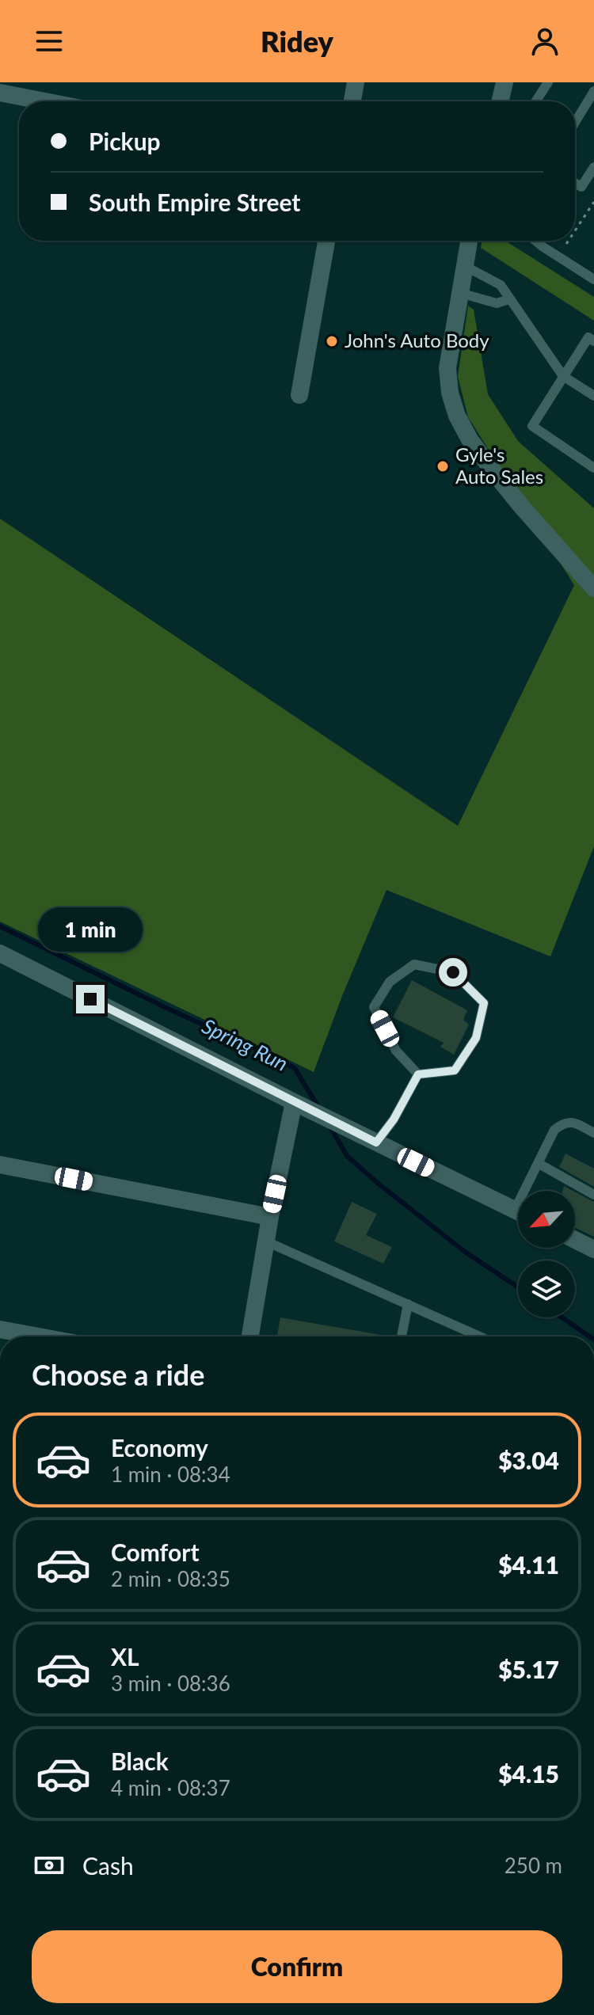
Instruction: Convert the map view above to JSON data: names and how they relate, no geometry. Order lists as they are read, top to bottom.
{
  "water": ["Spring Run"],
  "places": ["John's Auto Body", "Gyle's Auto Sales"],
  "north": "bottom left",
  "page": {
    "header": "Ridey",
    "banner": ["Pickup", "South Empire Street"],
    "bubble": "1 min",
    "heading": "Choose a ride",
    "list": [
      {
        "name": "Economy",
        "note": "1 min · 08:34",
        "value": "$3.04"
      },
      {
        "name": "Comfort",
        "note": "2 min · 08:35",
        "value": "$4.11"
      },
      {
        "name": "XL",
        "note": "3 min · 08:36",
        "value": "$5.17"
      },
      {
        "name": "Black",
        "note": "4 min · 08:37",
        "value": "$4.15"
      }
    ],
    "pay": ["Cash", "250 m"],
    "buttons": "Confirm"
  }
}
